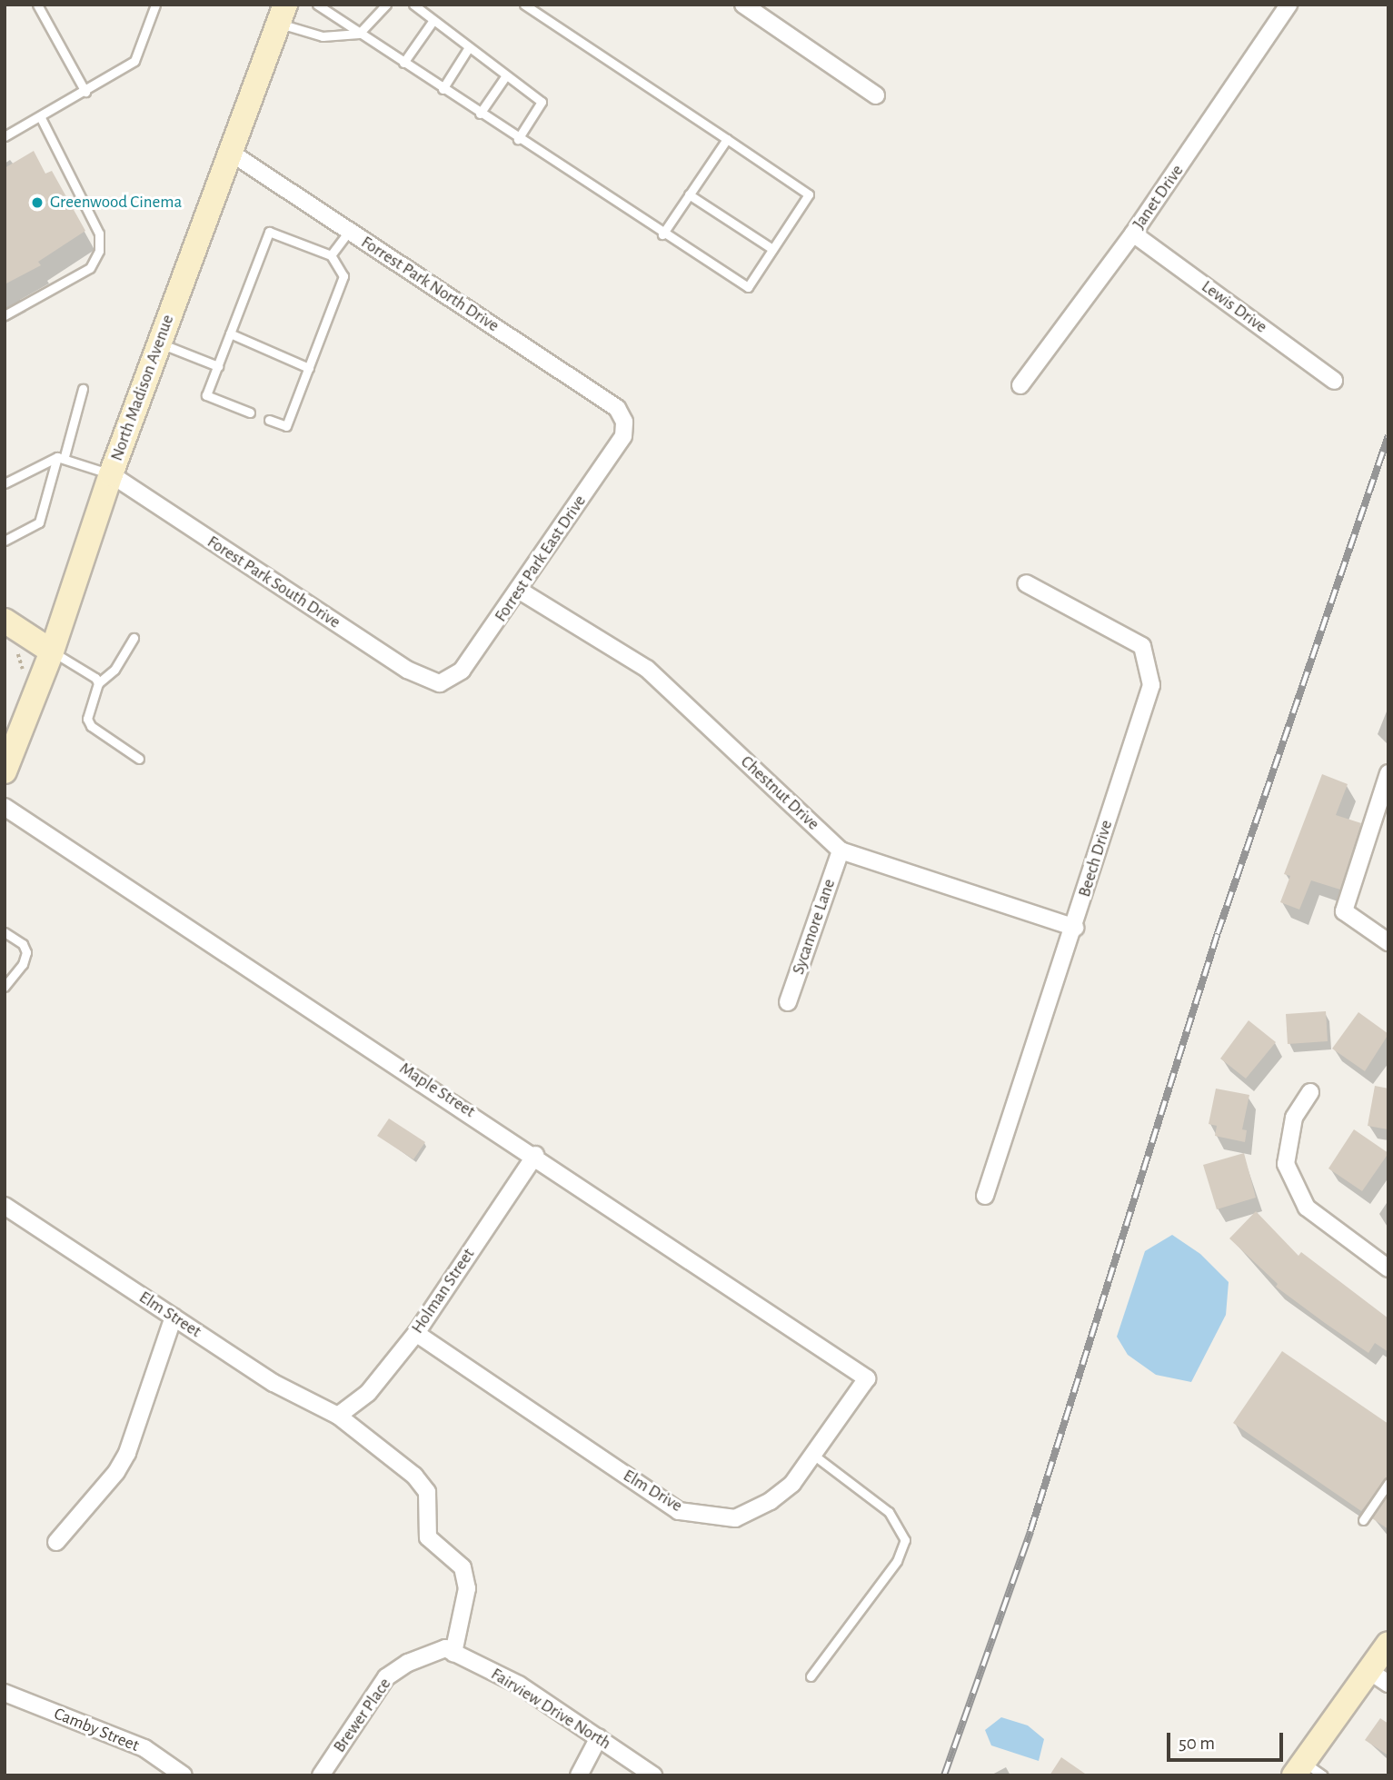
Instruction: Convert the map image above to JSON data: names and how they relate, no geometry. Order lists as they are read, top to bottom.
{
  "streets": {
    "main road": ["North Madison Avenue"],
    "street": [
      "Janet Drive",
      "Forrest Park North Drive",
      "Lewis Drive",
      "Forrest Park East Drive",
      "Forest Park South Drive",
      "Chestnut Drive",
      "Beech Drive",
      "Sycamore Lane",
      "Maple Street",
      "Holman Street",
      "Elm Street",
      "Elm Drive",
      "Fairview Drive North",
      "Brewer Place",
      "Camby Street"
    ]
  },
  "crossings": [
    ["Janet Drive", "Lewis Drive"],
    ["Forrest Park North Drive", "North Madison Avenue"],
    ["Forrest Park North Drive", "Forrest Park East Drive"],
    ["North Madison Avenue", "Forest Park South Drive"],
    ["Forrest Park East Drive", "Forest Park South Drive"],
    ["Forrest Park East Drive", "Chestnut Drive"],
    ["Chestnut Drive", "Beech Drive"],
    ["Chestnut Drive", "Sycamore Lane"],
    ["Maple Street", "Holman Street"],
    ["Maple Street", "Elm Drive"],
    ["Holman Street", "Elm Street"],
    ["Holman Street", "Elm Drive"],
    ["Elm Street", "Fairview Drive North"],
    ["Elm Street", "Brewer Place"],
    ["Fairview Drive North", "Brewer Place"]
  ],
  "places": ["Greenwood Cinema"],
  "scale_bar": "50 m"
}
